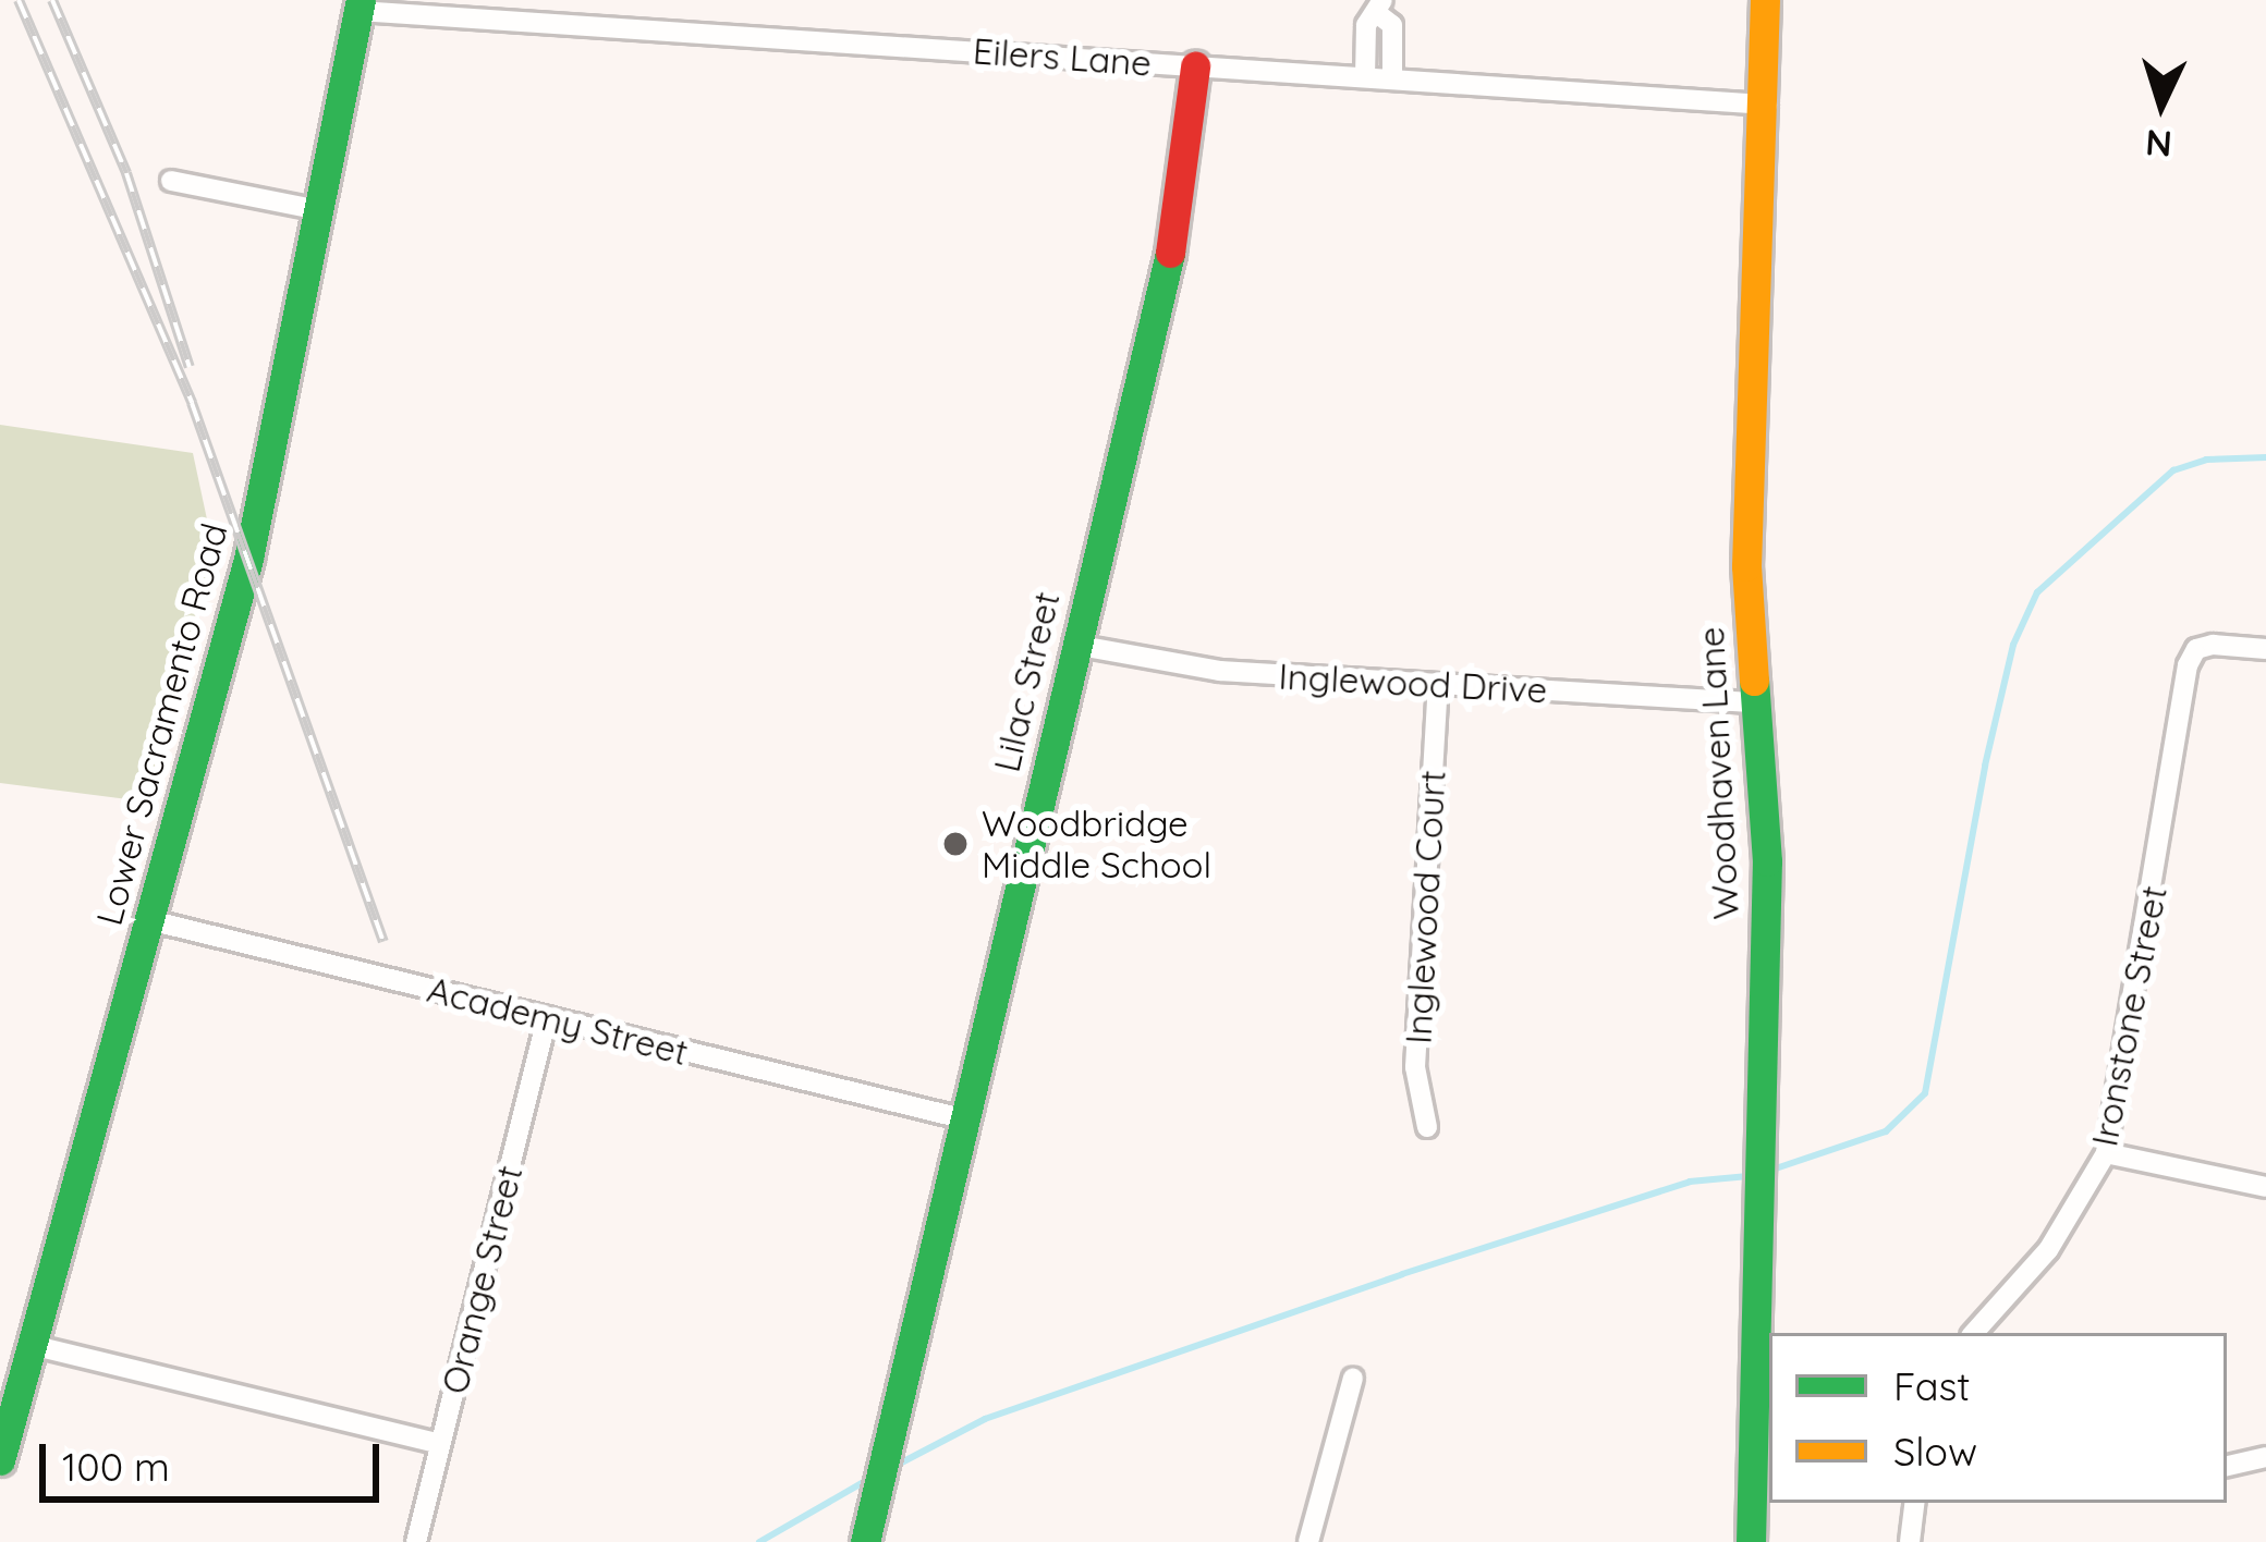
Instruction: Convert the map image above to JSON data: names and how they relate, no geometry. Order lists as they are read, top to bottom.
{
  "streets": {
    "street": [
      "Eilers Lane",
      "Lilac Street",
      "Inglewood Drive",
      "Lower Sacramento Road",
      "Woodhaven Lane",
      "Inglewood Court",
      "Ironstone Street",
      "Academy Street",
      "Orange Street"
    ]
  },
  "crossings": [
    ["Eilers Lane", "Lilac Street"],
    ["Eilers Lane", "Lower Sacramento Road"],
    ["Eilers Lane", "Woodhaven Lane"],
    ["Lilac Street", "Inglewood Drive"],
    ["Lilac Street", "Academy Street"],
    ["Inglewood Drive", "Woodhaven Lane"],
    ["Inglewood Drive", "Inglewood Court"],
    ["Lower Sacramento Road", "Academy Street"],
    ["Academy Street", "Orange Street"]
  ],
  "places": ["Woodbridge Middle School"],
  "legend": ["Fast", "Slow"],
  "scale_bar": "100 m",
  "north": "bottom"
}
